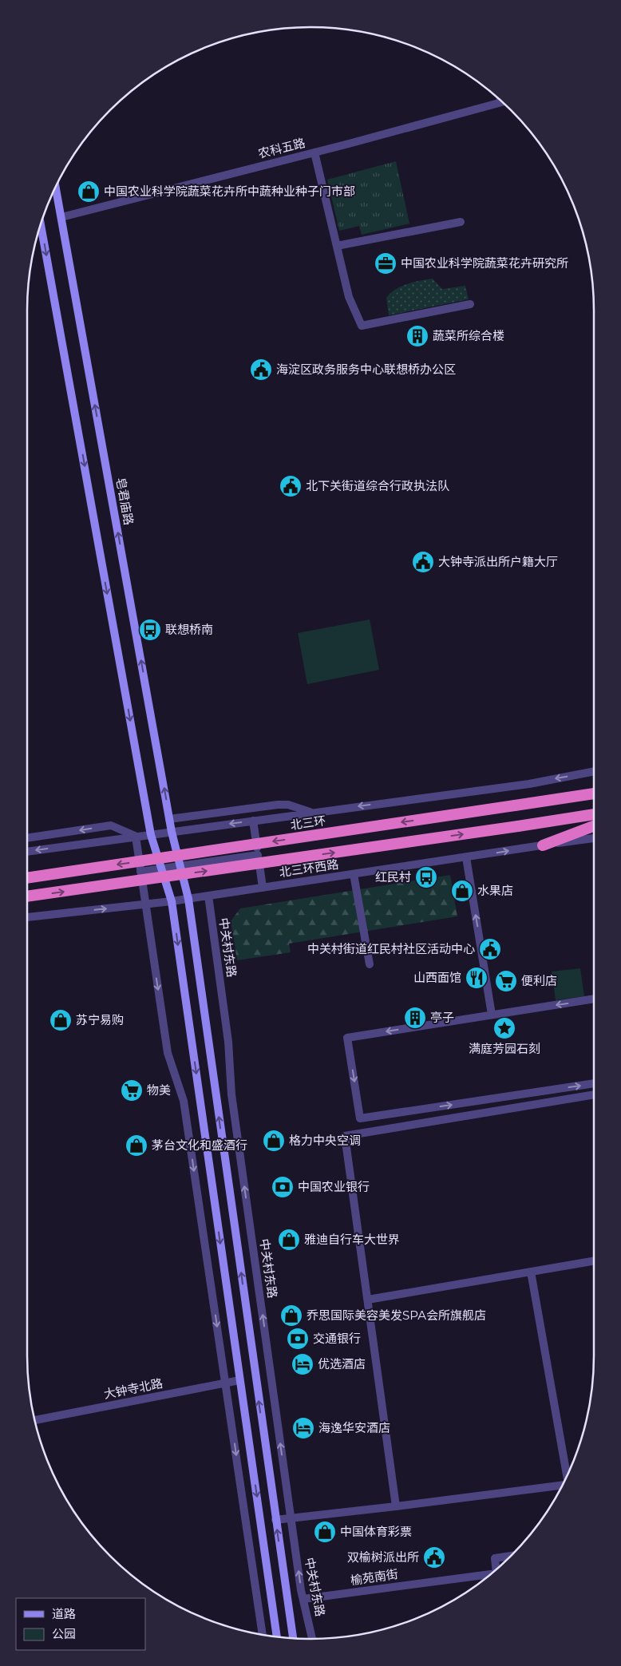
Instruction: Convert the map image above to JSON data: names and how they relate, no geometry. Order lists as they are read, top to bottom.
{
  "streets": {
    "highway": ["北三环"],
    "main road": ["皂君庙路"],
    "street": [
      "农科五路",
      "北三环西路",
      "中关村东路",
      "大钟寺北路",
      "榆苑南街"
    ]
  },
  "crossings": [
    ["农科五路", "皂君庙路"],
    ["皂君庙路", "北三环西路"],
    ["北三环西路", "中关村东路"],
    ["中关村东路", "榆苑南街"]
  ],
  "places": {
    "shop": [
      "中国农业科学院蔬菜花卉所中蔬种业种子门市部",
      "水果店",
      "苏宁易购",
      "格力中央空调",
      "茅台文化和盛酒行",
      "雅迪自行车大世界",
      "乔思国际美容美发SPA会所旗舰店",
      "中国体育彩票"
    ],
    "office": ["中国农业科学院蔬菜花卉研究所"],
    "building": ["蔬菜所综合楼", "亭子"],
    "public building": [
      "海淀区政务服务中心联想桥办公区",
      "北下关街道综合行政执法队",
      "大钟寺派出所户籍大厅",
      "中关村街道红民村社区活动中心",
      "双榆树派出所"
    ],
    "bus stop": ["联想桥南", "红民村"],
    "restaurant": ["山西面馆"],
    "supermarket": ["便利店", "物美"],
    "place": ["满庭芳园石刻"],
    "bank": ["中国农业银行", "交通银行"],
    "hotel": ["优选酒店", "海逸华安酒店"]
  },
  "legend": ["道路", "公园"]
}
